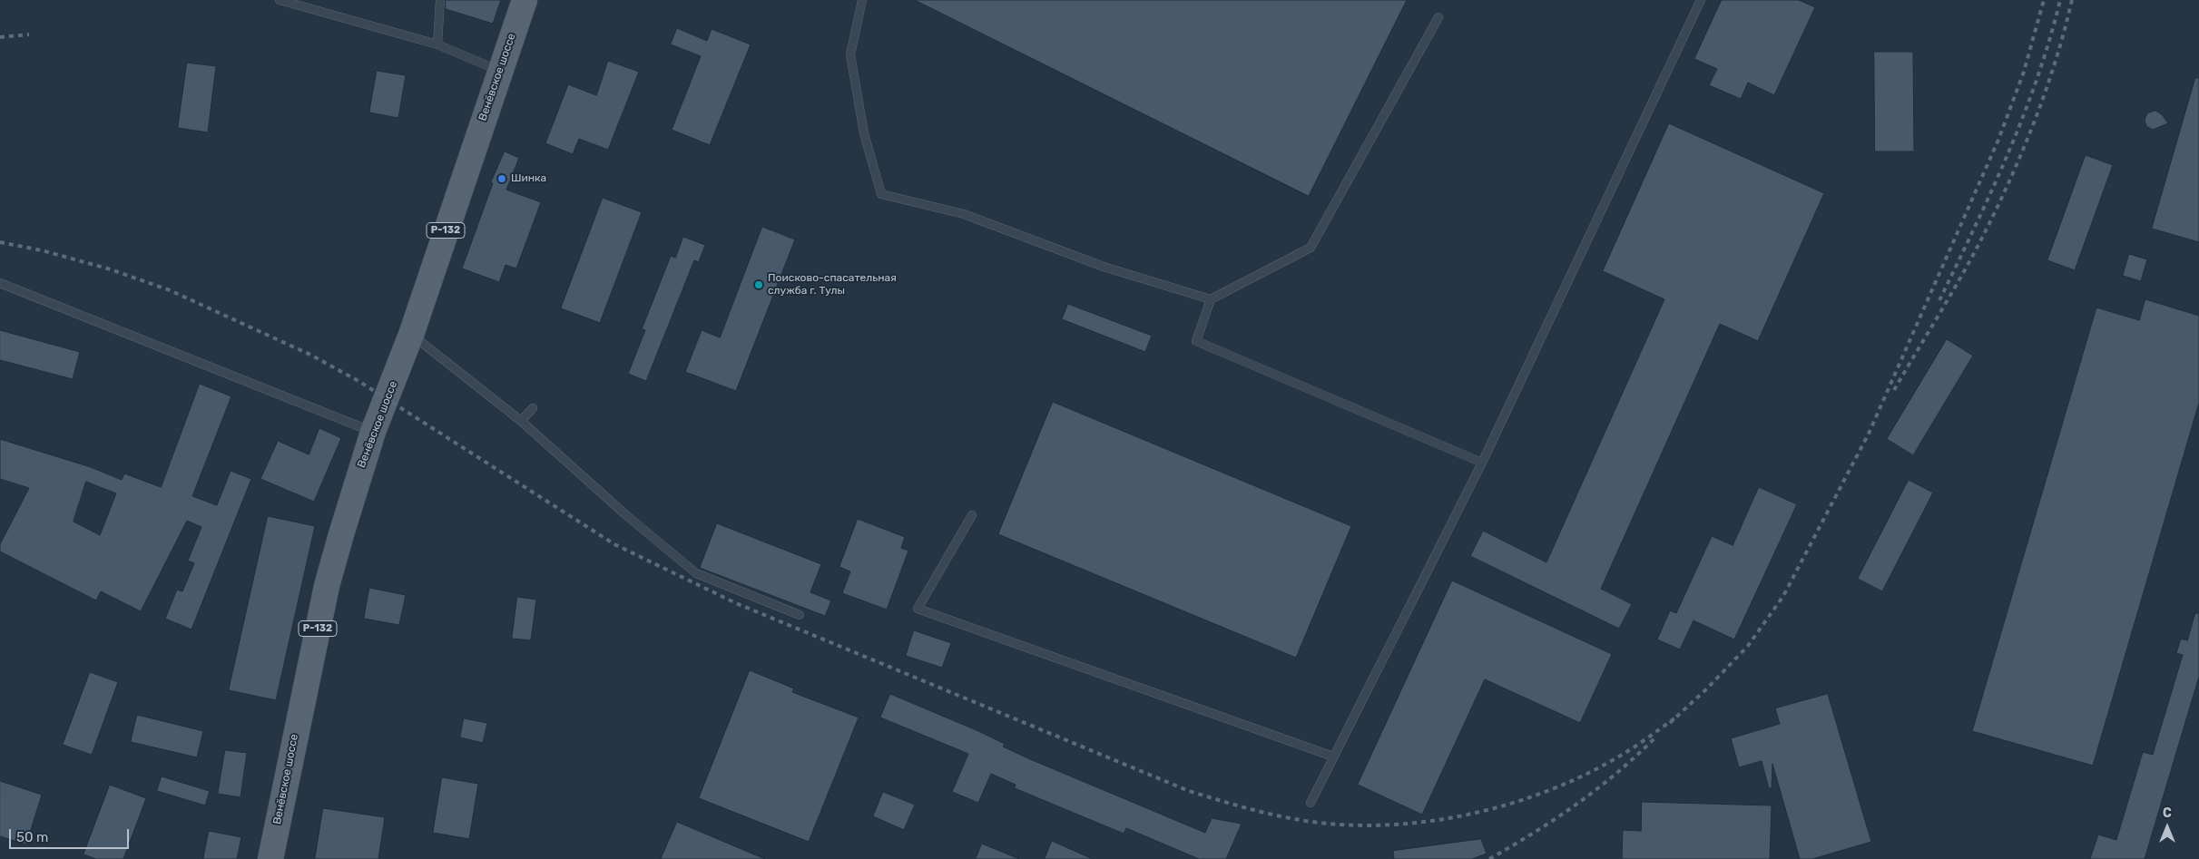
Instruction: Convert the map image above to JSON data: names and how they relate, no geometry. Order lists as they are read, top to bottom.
{
  "streets": {
    "main road": ["Венёвское шоссе", "Р-132"]
  },
  "places": ["Шинка", "Поисково-спасательная служба г. Тулы"],
  "scale_bar": "50 m",
  "north": "top"
}
